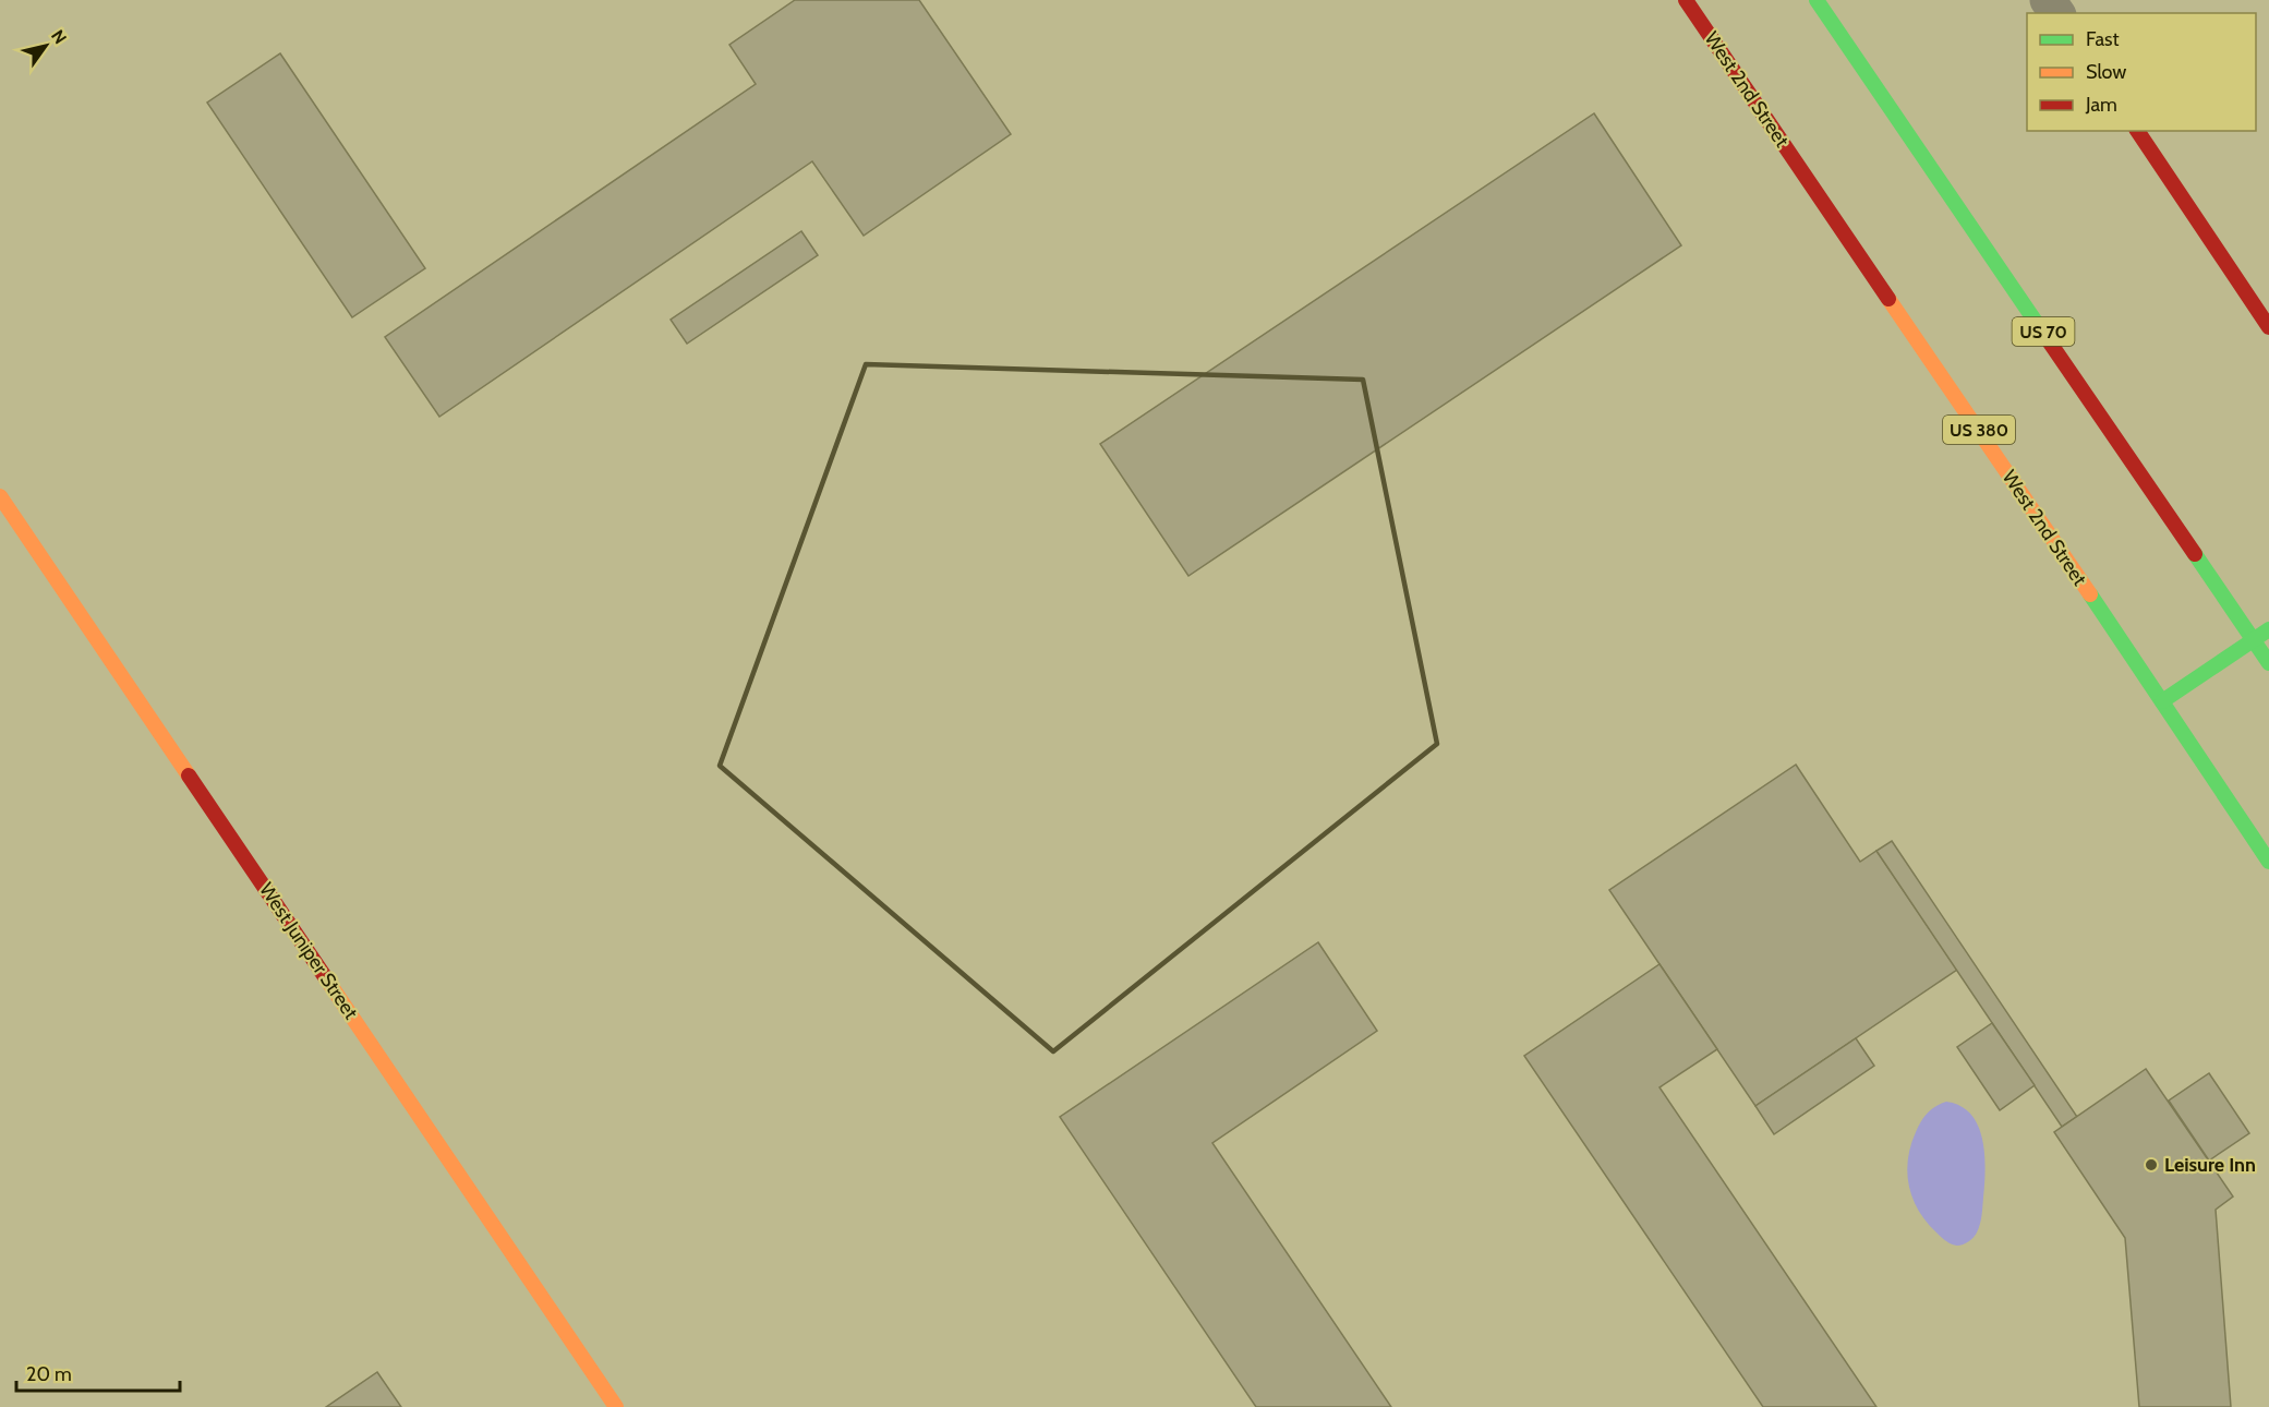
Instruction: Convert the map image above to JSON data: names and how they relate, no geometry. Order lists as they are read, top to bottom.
{
  "streets": {
    "main road": [
      "West 2nd Street",
      "US 70",
      "US 380",
      "West Juniper Street"
    ]
  },
  "places": ["Leisure Inn"],
  "legend": ["Fast", "Slow", "Jam"],
  "scale_bar": "20 m",
  "north": "top right"
}
